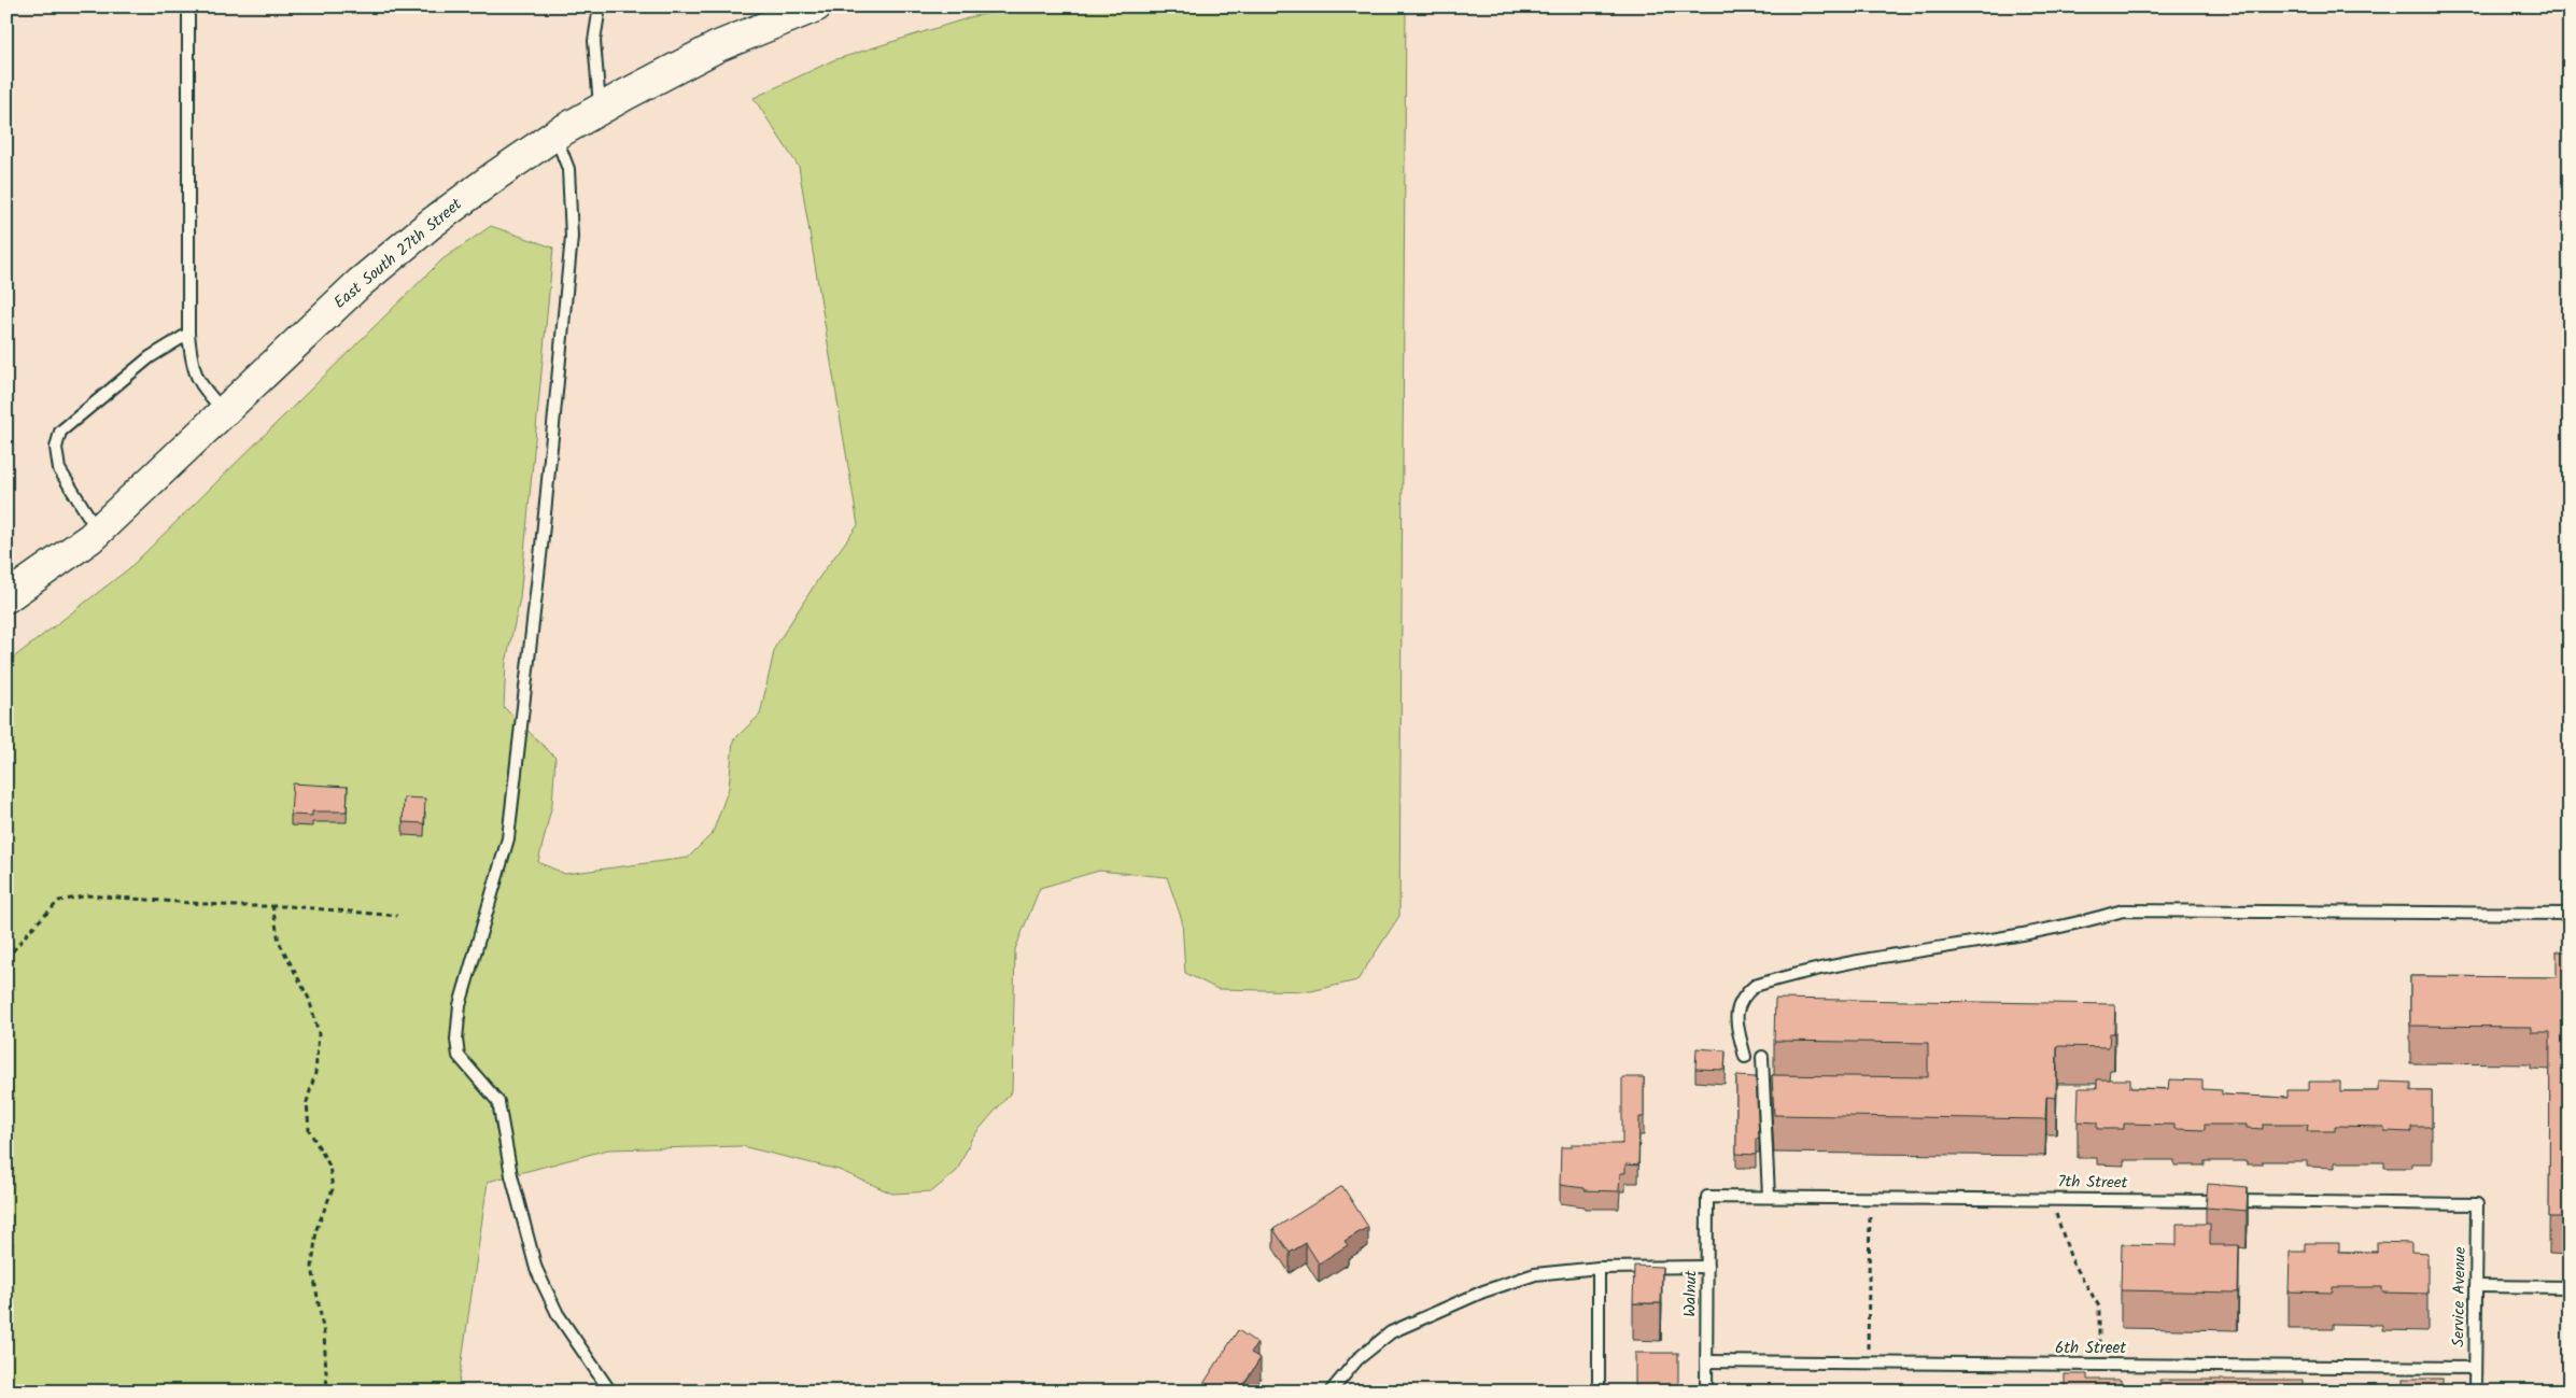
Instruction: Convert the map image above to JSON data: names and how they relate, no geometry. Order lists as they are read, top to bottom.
{
  "streets": {
    "main road": ["East South 27th Street"],
    "lane": [
      "7th Street",
      "Walnut",
      "Service Avenue",
      "6th Street"
    ]
  },
  "crossings": [
    ["7th Street", "Walnut"],
    ["7th Street", "Service Avenue"],
    ["Walnut", "6th Street"],
    ["Service Avenue", "6th Street"]
  ]
}
